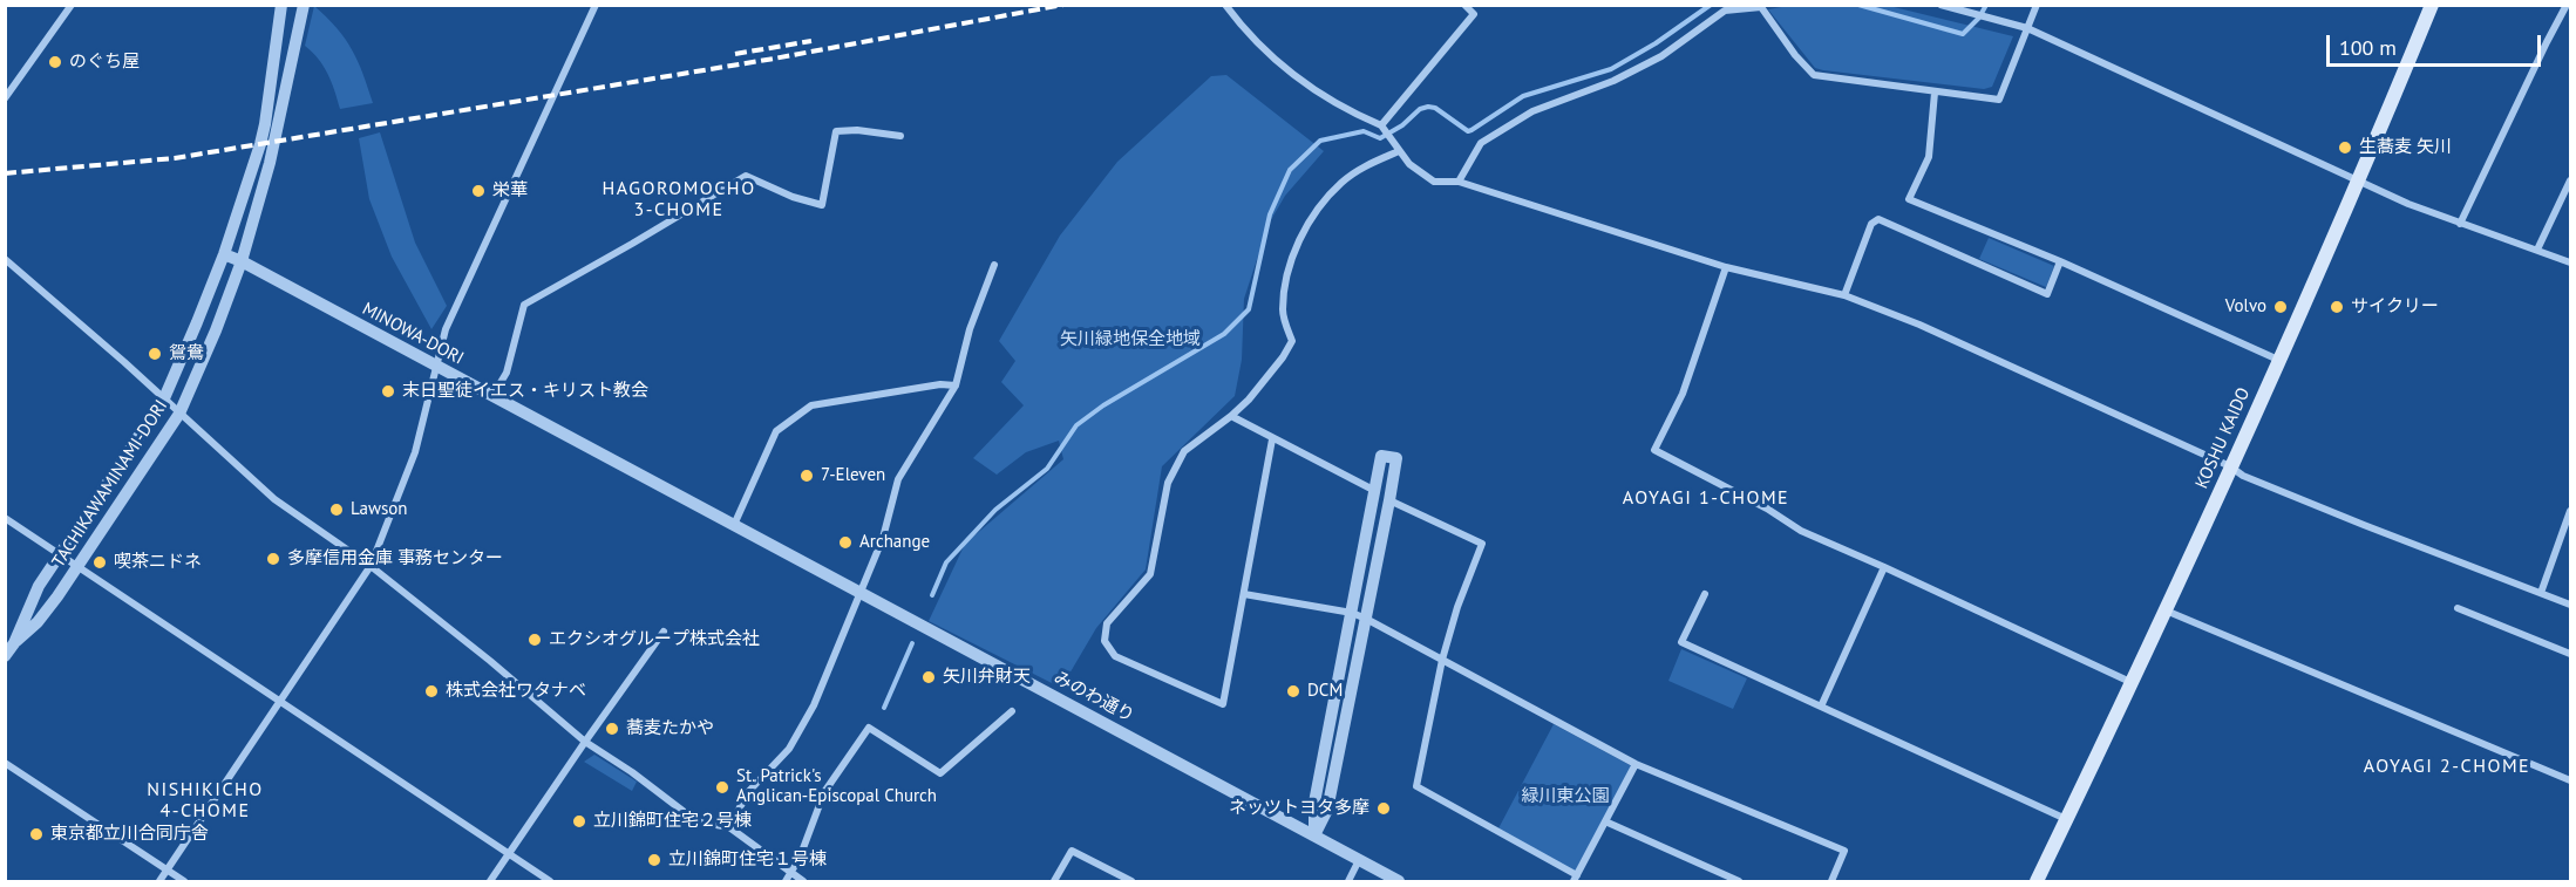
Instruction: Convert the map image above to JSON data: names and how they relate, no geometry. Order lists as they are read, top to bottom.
{
  "streets": {
    "main road": ["KOSHU KAIDO"],
    "street": ["MINOWA-DORI", "TACHIKAWAMINAMI-DORI", "みのわ通り"]
  },
  "crossings": [
    ["MINOWA-DORI", "TACHIKAWAMINAMI-DORI"],
    ["MINOWA-DORI", "みのわ通り"]
  ],
  "districts": [
    "HAGOROMOCHO 3-CHOME",
    "AOYAGI 1-CHOME",
    "AOYAGI 2-CHOME",
    "NISHIKICHO 4-CHOME"
  ],
  "parks": ["矢川緑地保全地域", "緑川東公園"],
  "places": [
    "のぐち屋",
    "生蕎麦 矢川",
    "栄華",
    "Volvo",
    "サイクリー",
    "鴛鴦",
    "末日聖徒イエス・キリスト教会",
    "7-Eleven",
    "Lawson",
    "Archange",
    "多摩信用金庫 事務センター",
    "喫茶ニドネ",
    "エクシオグループ株式会社",
    "矢川弁財天",
    "株式会社ワタナベ",
    "DCM",
    "蕎麦たかや",
    "St. Patrick's Anglican-Episcopal Church",
    "ネッツトヨタ多摩",
    "立川錦町住宅２号棟",
    "東京都立川合同庁舎",
    "立川錦町住宅１号棟"
  ],
  "scale_bar": "100 m"
}
